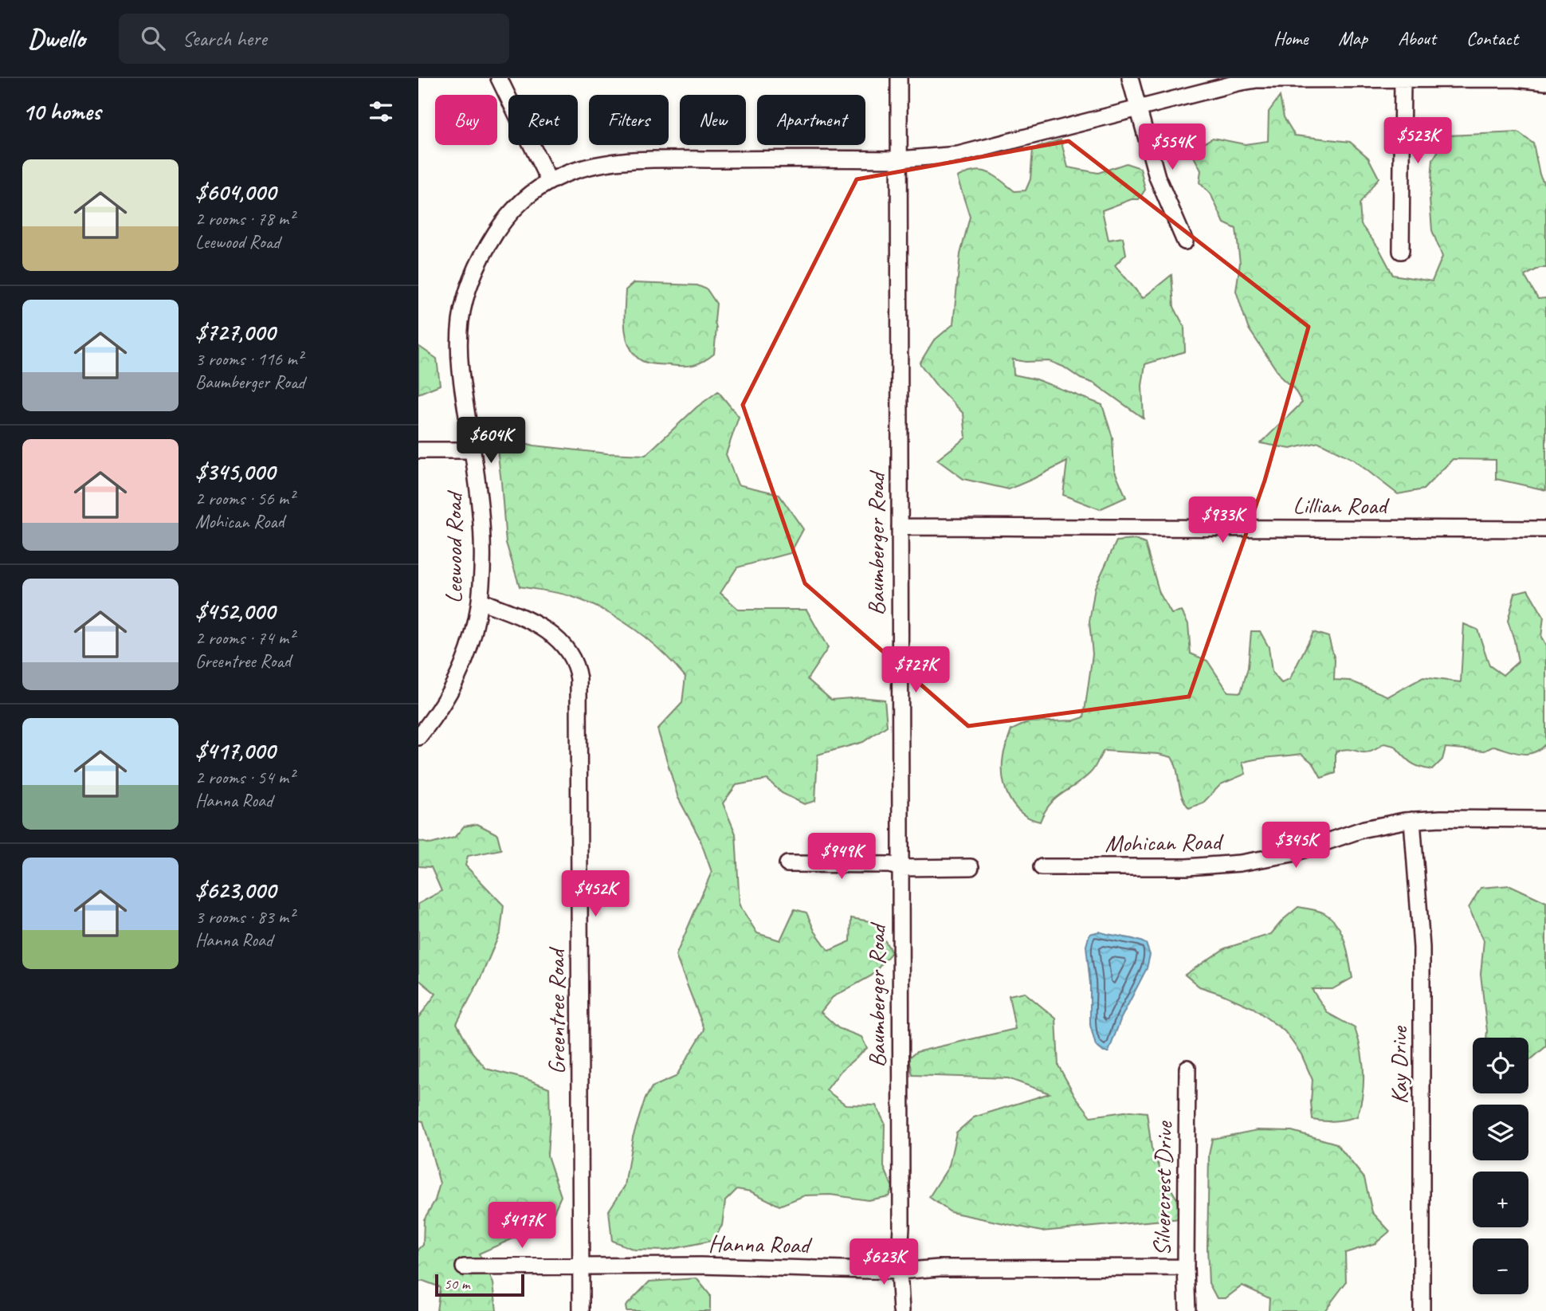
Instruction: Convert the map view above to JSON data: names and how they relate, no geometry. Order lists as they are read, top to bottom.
{
  "streets": {
    "street": [
      "Lillian Road",
      "Baumberger Road",
      "Leewood Road",
      "Mohican Road",
      "Greentree Road",
      "Kay Drive",
      "Silvercrest Drive",
      "Hanna Road"
    ]
  },
  "crossings": [
    ["Lillian Road", "Baumberger Road"],
    ["Baumberger Road", "Leewood Road"],
    ["Baumberger Road", "Hanna Road"],
    ["Leewood Road", "Greentree Road"],
    ["Mohican Road", "Kay Drive"],
    ["Greentree Road", "Hanna Road"],
    ["Silvercrest Drive", "Hanna Road"]
  ],
  "scale_bar": "50 m",
  "page": {
    "header": "Dwello",
    "search": "Search here",
    "nav": [
      "Home",
      "Map",
      "About",
      "Contact"
    ],
    "heading": "10 homes",
    "chip": [
      "Buy",
      "Rent",
      "Filters",
      "New",
      "Apartment"
    ],
    "price": [
      "$523K",
      "$554K",
      "$604K",
      "$933K",
      "$727K",
      "$345K",
      "$949K",
      "$452K",
      "$417K",
      "$623K"
    ],
    "list": [
      {
        "name": "$604,000",
        "note": "2 rooms · 78 m² · Leewood Road"
      },
      {
        "name": "$727,000",
        "note": "3 rooms · 116 m² · Baumberger Road"
      },
      {
        "name": "$345,000",
        "note": "2 rooms · 56 m² · Mohican Road"
      },
      {
        "name": "$452,000",
        "note": "2 rooms · 74 m² · Greentree Road"
      },
      {
        "name": "$417,000",
        "note": "2 rooms · 54 m² · Hanna Road"
      },
      {
        "name": "$623,000",
        "note": "3 rooms · 83 m² · Hanna Road"
      }
    ],
    "map_buttons": ["+", "−"],
    "scale": "50 m"
  }
}
